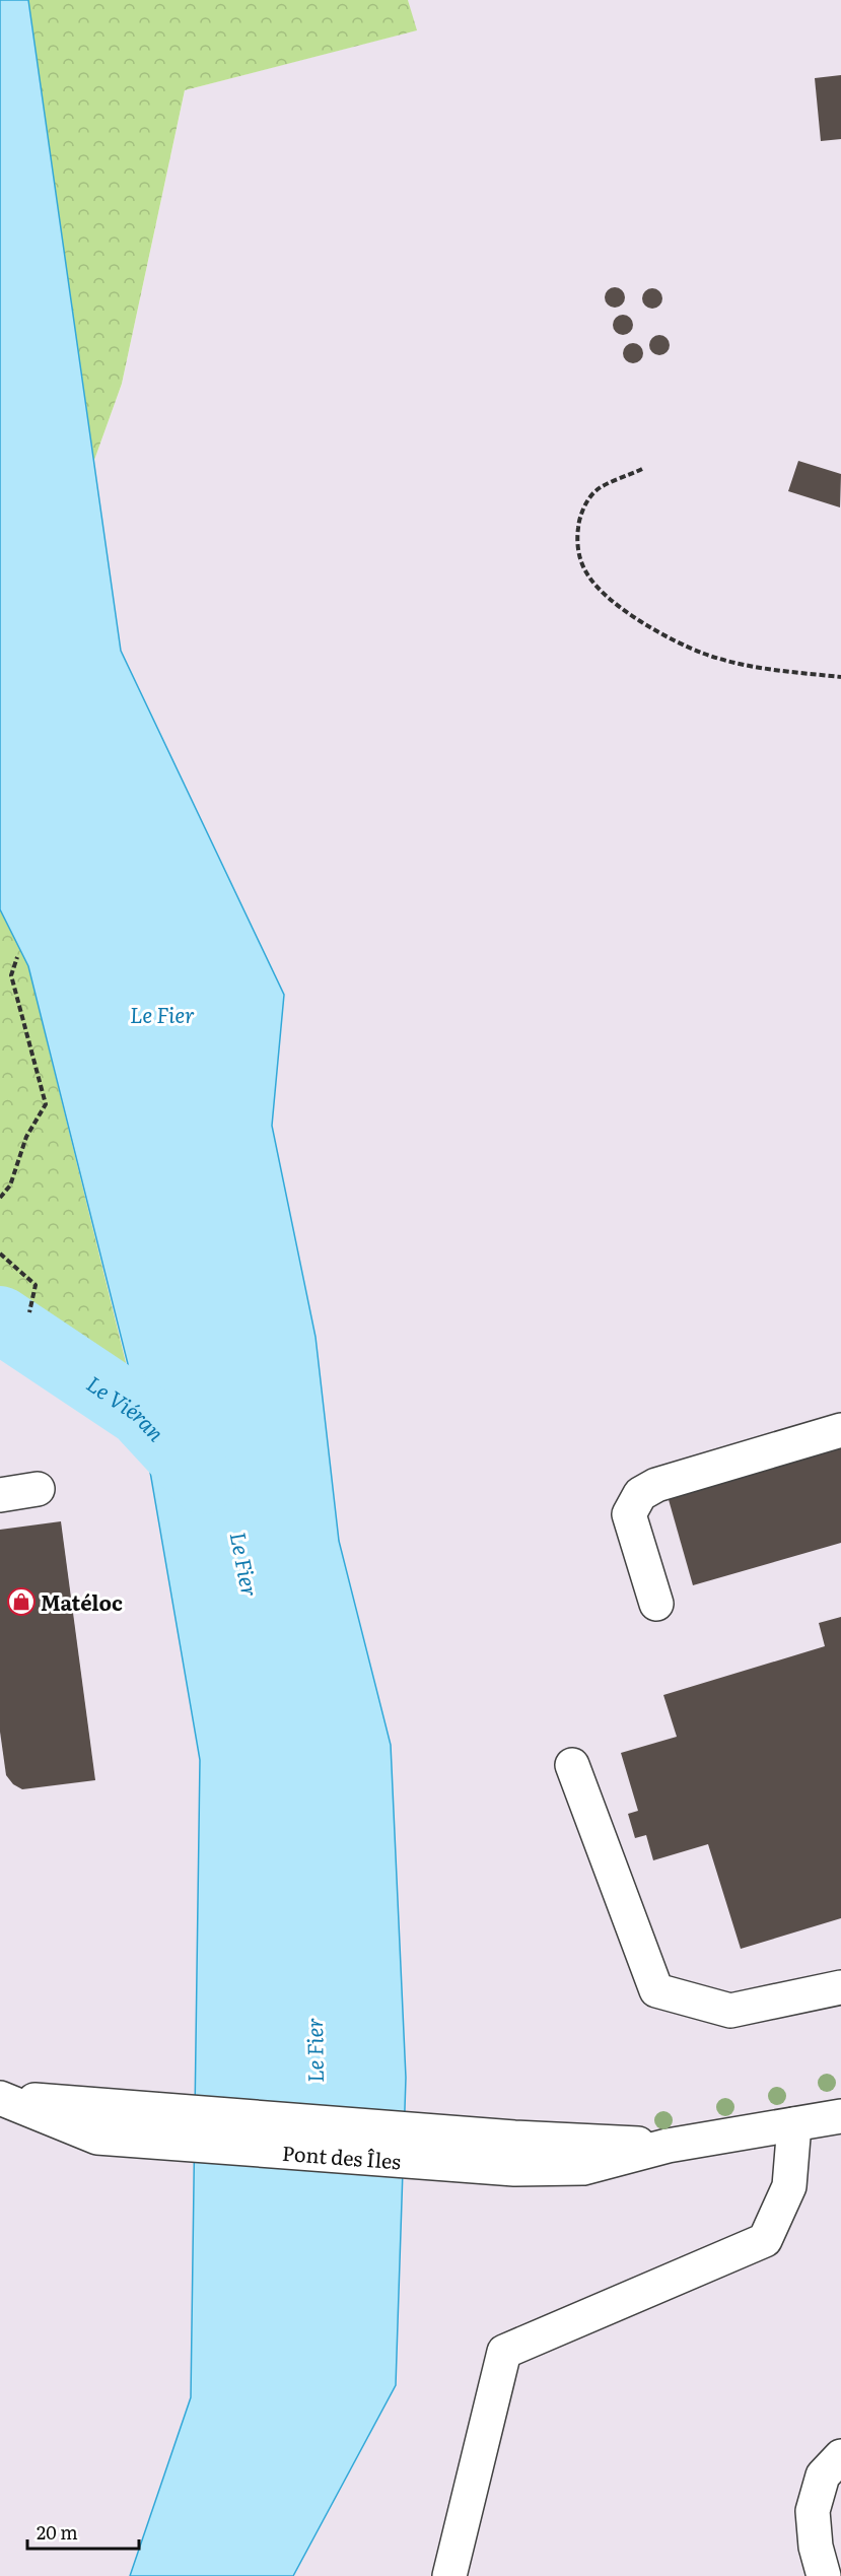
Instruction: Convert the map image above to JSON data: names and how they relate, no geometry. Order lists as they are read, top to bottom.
{
  "streets": {
    "street": ["Pont des Îles"]
  },
  "water": ["Le Fier", "Le Viéran"],
  "places": {
    "shop": ["Matéloc"]
  },
  "scale_bar": "20 m"
}
